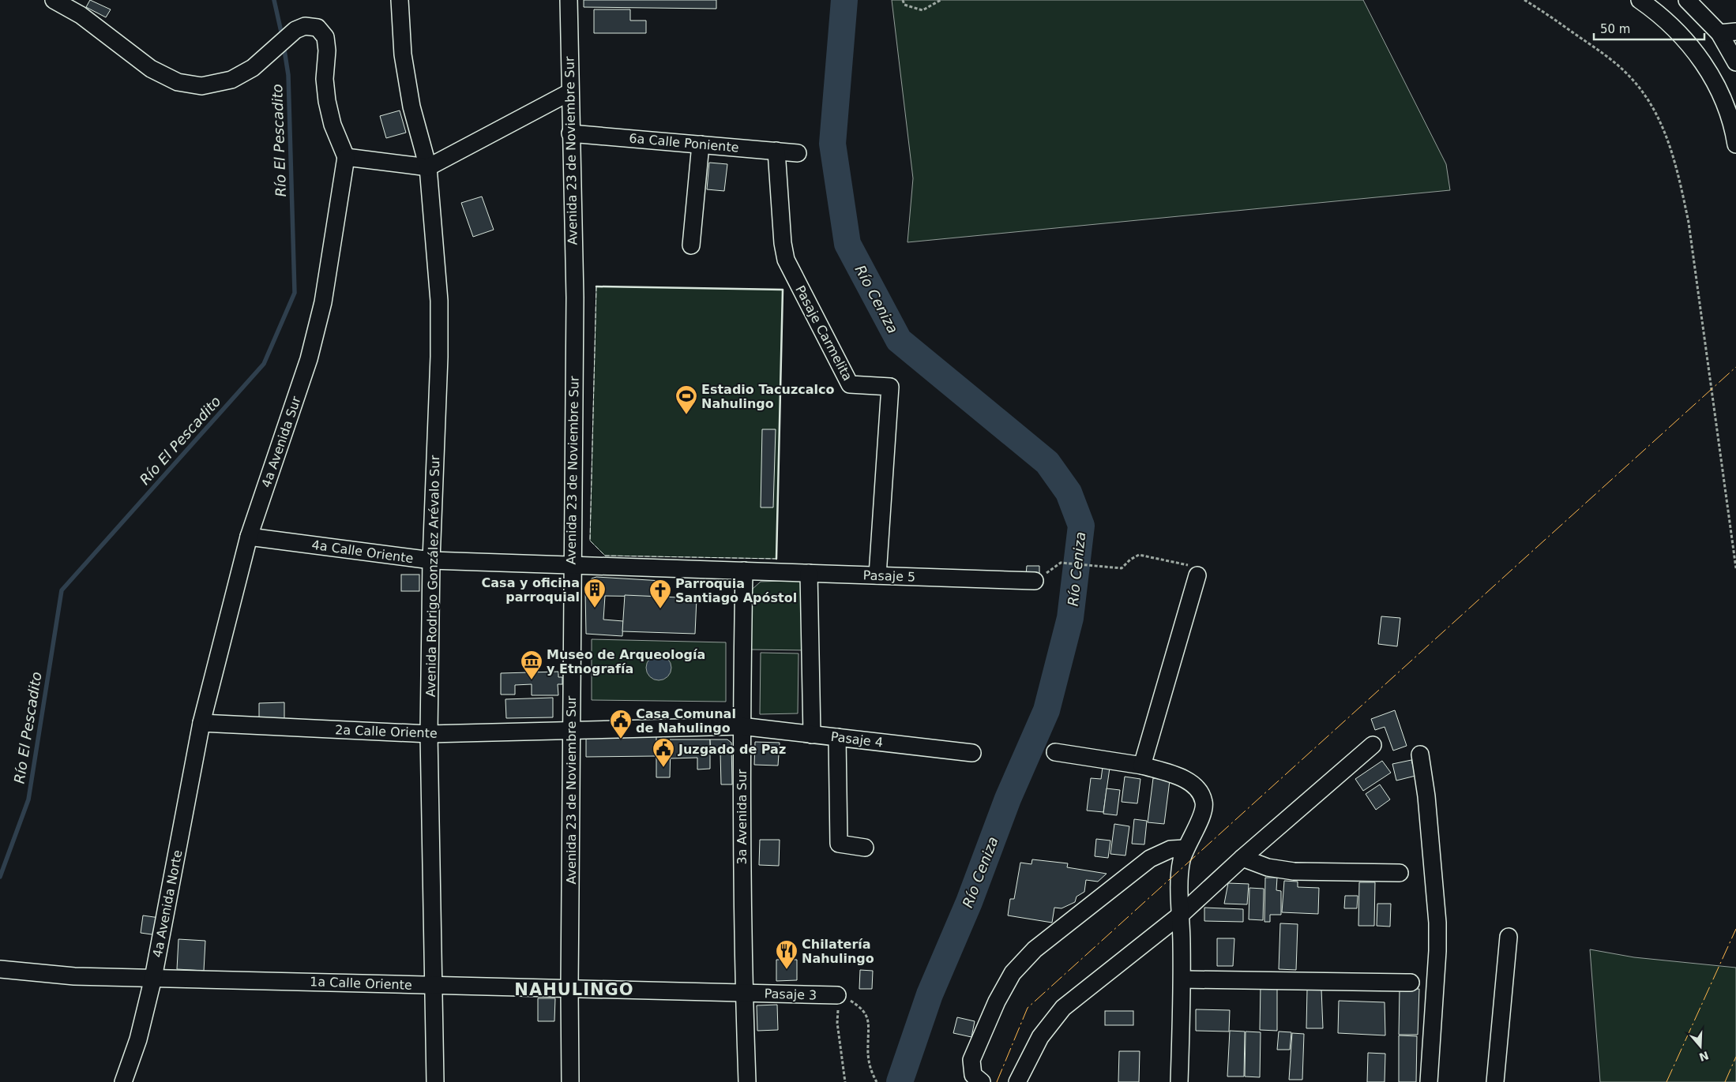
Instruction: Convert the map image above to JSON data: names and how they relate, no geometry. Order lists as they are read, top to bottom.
{
  "streets": {
    "street": [
      "6a Calle Poniente",
      "Avenida 23 de Noviembre Sur",
      "Pasaje Carmelita",
      "4a Avenida Sur",
      "4a Calle Oriente",
      "Avenida Rodrigo González Arévalo Sur",
      "Pasaje 5",
      "2a Calle Oriente",
      "Pasaje 4",
      "3a Avenida Sur",
      "4a Avenida Norte",
      "1a Calle Oriente",
      "Pasaje 3"
    ]
  },
  "crossings": [
    ["6a Calle Poniente", "Avenida 23 de Noviembre Sur"],
    ["6a Calle Poniente", "Pasaje Carmelita"],
    ["Avenida 23 de Noviembre Sur", "4a Calle Oriente"],
    ["Avenida 23 de Noviembre Sur", "2a Calle Oriente"],
    ["Avenida 23 de Noviembre Sur", "1a Calle Oriente"],
    ["Avenida 23 de Noviembre Sur", "Pasaje 3"],
    ["Pasaje Carmelita", "Pasaje 5"],
    ["4a Avenida Sur", "4a Calle Oriente"],
    ["4a Avenida Sur", "2a Calle Oriente"],
    ["4a Avenida Sur", "4a Avenida Norte"],
    ["4a Calle Oriente", "Avenida Rodrigo González Arévalo Sur"],
    ["4a Calle Oriente", "Pasaje 5"],
    ["4a Calle Oriente", "3a Avenida Sur"],
    ["Avenida Rodrigo González Arévalo Sur", "2a Calle Oriente"],
    ["Avenida Rodrigo González Arévalo Sur", "1a Calle Oriente"],
    ["Pasaje 5", "3a Avenida Sur"],
    ["2a Calle Oriente", "Pasaje 4"],
    ["2a Calle Oriente", "3a Avenida Sur"],
    ["2a Calle Oriente", "4a Avenida Norte"],
    ["Pasaje 4", "3a Avenida Sur"],
    ["3a Avenida Sur", "Pasaje 3"],
    ["4a Avenida Norte", "1a Calle Oriente"],
    ["1a Calle Oriente", "Pasaje 3"]
  ],
  "districts": ["NAHULINGO"],
  "water": ["Río El Pescadito", "Río Ceniza"],
  "places": {
    "sports": ["Estadio Tacuzcalco Nahulingo"],
    "building": ["Casa y oficina parroquial"],
    "church": ["Parroquia Santiago Apóstol"],
    "museum": ["Museo de Arqueología y Etnografía"],
    "public building": ["Casa Comunal de Nahulingo", "Juzgado de Paz"],
    "restaurant": ["Chilatería Nahulingo"]
  },
  "scale_bar": "50 m",
  "north": "bottom"
}
